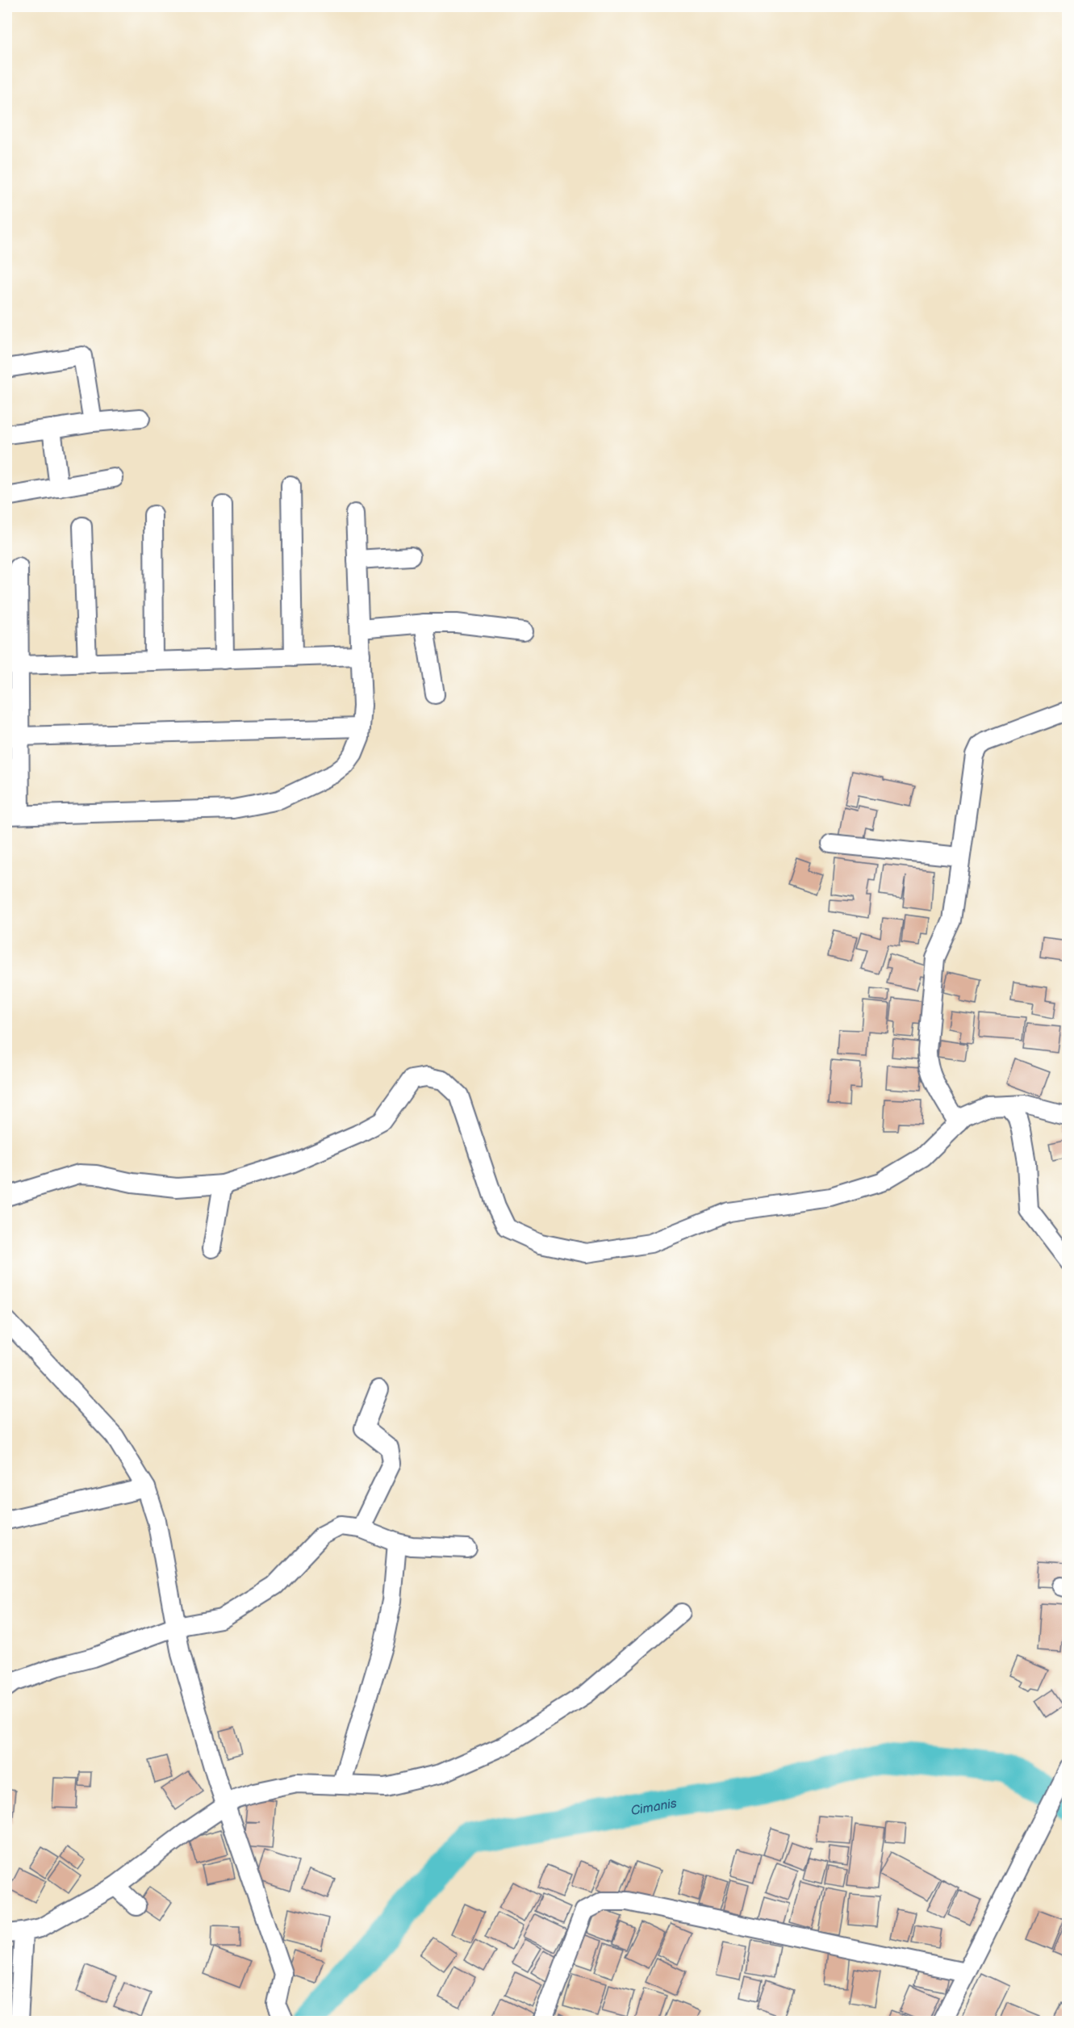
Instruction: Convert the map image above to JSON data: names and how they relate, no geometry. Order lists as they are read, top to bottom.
{
  "water": ["Cimanis"]
}
